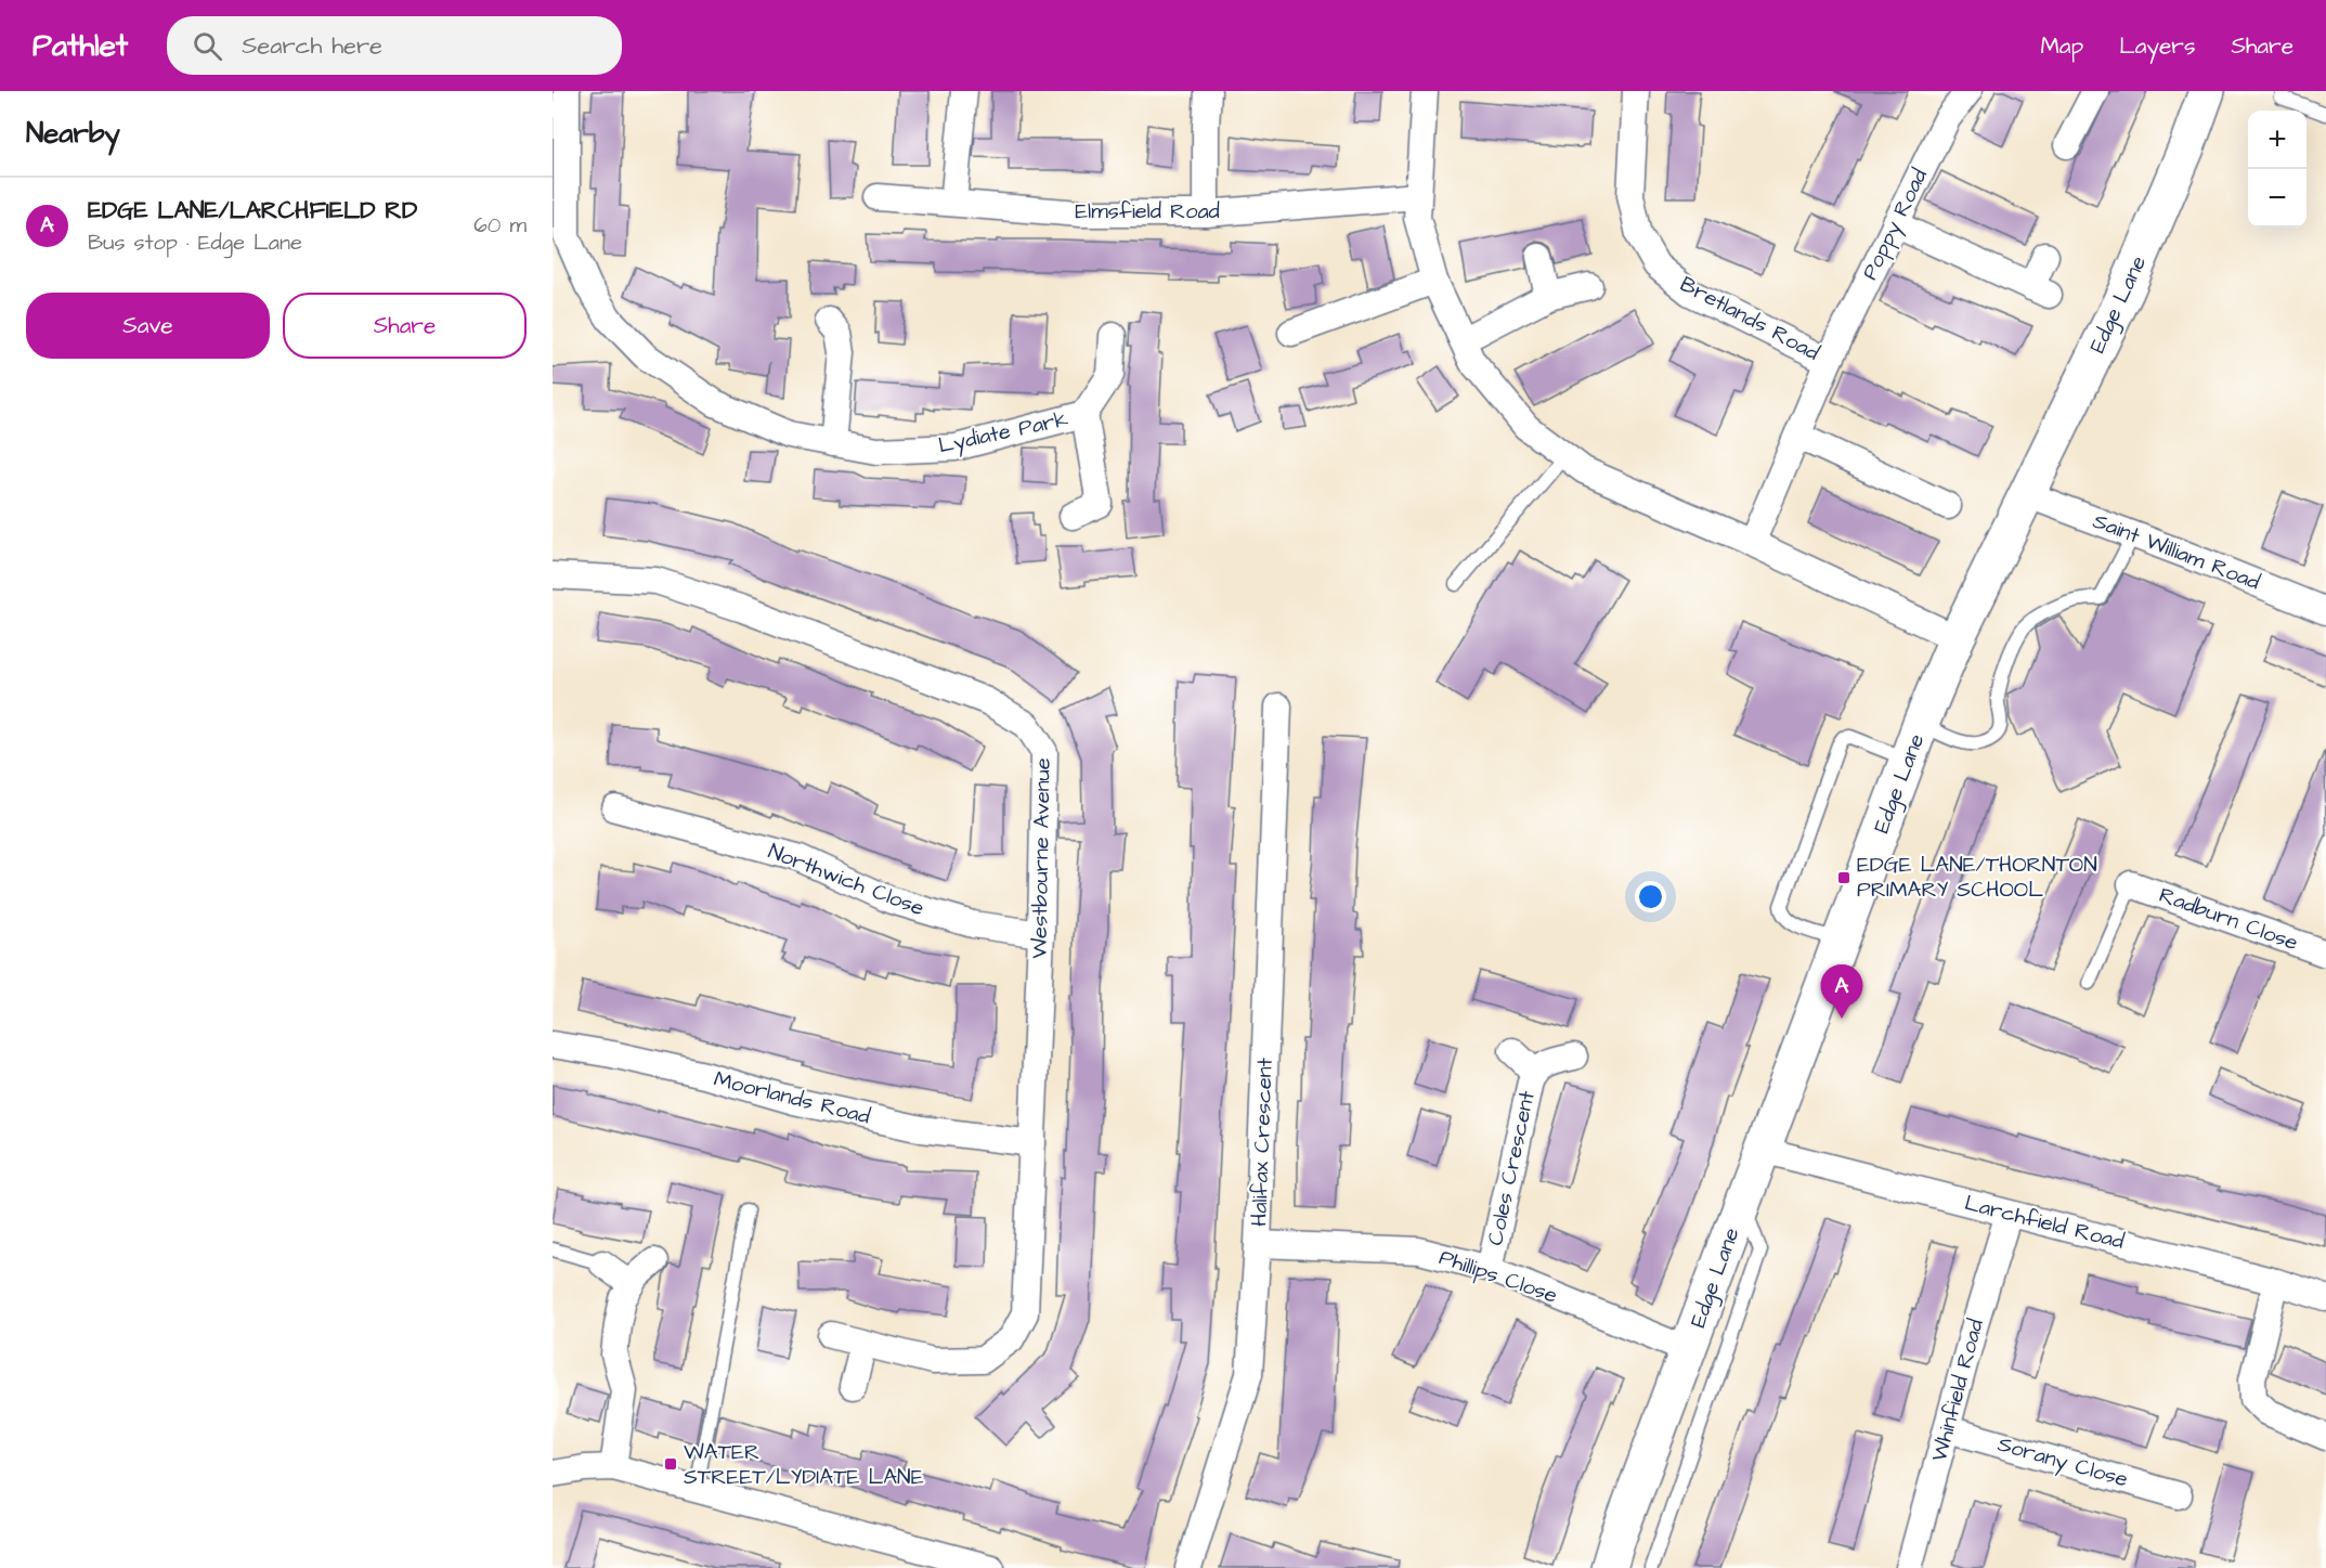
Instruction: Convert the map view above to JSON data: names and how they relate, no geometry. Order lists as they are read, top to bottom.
{
  "streets": {
    "street": [
      "Elmsfield Road",
      "Poppy Road",
      "Edge Lane",
      "Bretlands Road",
      "Lydiate Park",
      "Saint William Road",
      "Westbourne Avenue",
      "Northwich Close",
      "Radburn Close",
      "Moorlands Road",
      "Halifax Crescent",
      "Coles Crescent",
      "Larchfield Road",
      "Phillips Close",
      "Whinfield Road",
      "Sorany Close"
    ]
  },
  "crossings": [
    ["Poppy Road", "Bretlands Road"],
    ["Edge Lane", "Saint William Road"],
    ["Edge Lane", "Larchfield Road"],
    ["Edge Lane", "Phillips Close"],
    ["Westbourne Avenue", "Northwich Close"],
    ["Westbourne Avenue", "Moorlands Road"],
    ["Halifax Crescent", "Phillips Close"],
    ["Coles Crescent", "Phillips Close"],
    ["Larchfield Road", "Whinfield Road"],
    ["Whinfield Road", "Sorany Close"]
  ],
  "places": {
    "transit": ["EDGE LANE/THORNTON PRIMARY SCHOOL", "WATER STREET/LYDIATE LANE"]
  },
  "page": {
    "header": "Pathlet",
    "search": "Search here",
    "nav": ["Map", "Layers", "Share"],
    "heading": "Nearby",
    "map_buttons": ["+", "−"],
    "list": [
      {
        "mark": "A",
        "name": "EDGE LANE/LARCHFIELD RD",
        "note": "Bus stop · Edge Lane",
        "value": "60 m"
      }
    ],
    "buttons": ["Save", "Share"],
    "pins": "A"
  }
}
